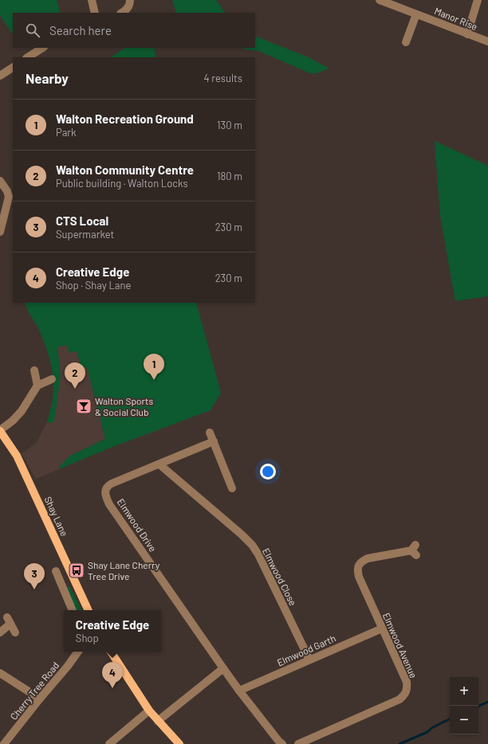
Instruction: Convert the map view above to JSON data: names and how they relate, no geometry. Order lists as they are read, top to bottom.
{
  "streets": {
    "main road": ["Shay Lane"],
    "street": [
      "Manor Rise",
      "Elmwood Drive",
      "Elmwood Close",
      "Elmwood Avenue",
      "Elmwood Garth",
      "Cherry Tree Road"
    ]
  },
  "crossings": [
    ["Elmwood Drive", "Elmwood Close"],
    ["Elmwood Drive", "Elmwood Garth"],
    ["Elmwood Close", "Elmwood Garth"],
    ["Elmwood Avenue", "Elmwood Garth"]
  ],
  "places": {
    "bar": ["Walton Sports & Social Club"],
    "bus stop": ["Shay Lane Cherry Tree Drive"]
  },
  "page": {
    "search": "Search here",
    "heading": ["Nearby", "4 results"],
    "list": [
      {
        "mark": "1",
        "name": "Walton Recreation Ground",
        "note": "Park",
        "value": "130 m"
      },
      {
        "mark": "2",
        "name": "Walton Community Centre",
        "note": "Public building · Walton Locks",
        "value": "180 m"
      },
      {
        "mark": "3",
        "name": "CTS Local",
        "note": "Supermarket",
        "value": "230 m"
      },
      {
        "mark": "4",
        "name": "Creative Edge",
        "note": "Shop · Shay Lane",
        "value": "230 m"
      }
    ],
    "pins": [
      "1",
      "2",
      "3",
      "4"
    ],
    "popup": ["Creative Edge", "Shop"],
    "map_buttons": ["+", "−"]
  }
}
